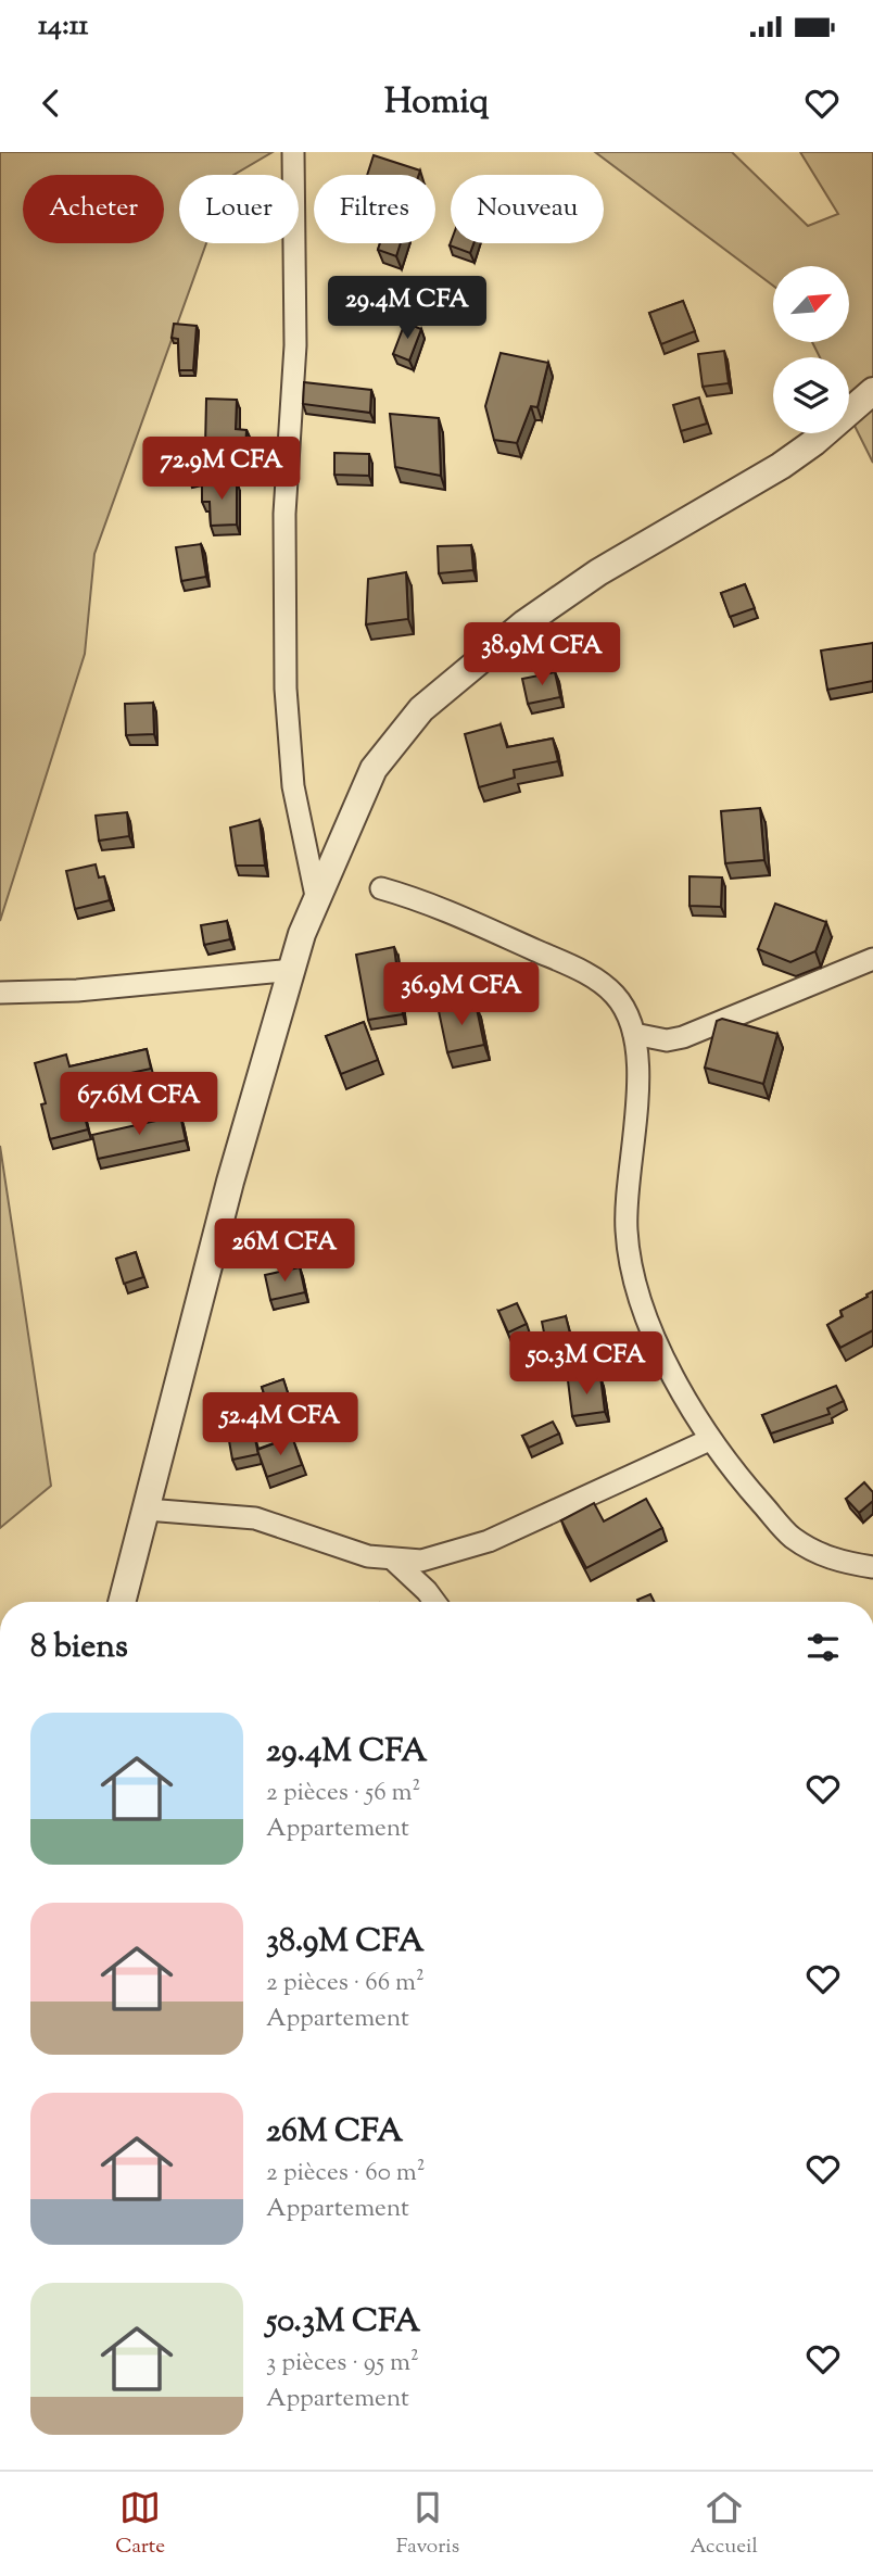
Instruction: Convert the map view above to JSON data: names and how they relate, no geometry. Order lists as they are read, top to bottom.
{
  "north": "top right",
  "page": {
    "status": "14:11",
    "header": "Homiq",
    "chip": [
      "Acheter",
      "Louer",
      "Filtres",
      "Nouveau"
    ],
    "price": [
      "29.4M CFA",
      "72.9M CFA",
      "38.9M CFA",
      "36.9M CFA",
      "67.6M CFA",
      "26M CFA",
      "50.3M CFA",
      "52.4M CFA"
    ],
    "heading": "8 biens",
    "list": [
      {
        "name": "29.4M CFA",
        "note": "2 pièces · 56 m² · Appartement"
      },
      {
        "name": "38.9M CFA",
        "note": "2 pièces · 66 m² · Appartement"
      },
      {
        "name": "26M CFA",
        "note": "2 pièces · 60 m² · Appartement"
      },
      {
        "name": "50.3M CFA",
        "note": "3 pièces · 95 m² · Appartement"
      }
    ],
    "tabs": ["Carte", "Favoris", "Accueil"]
  }
}
